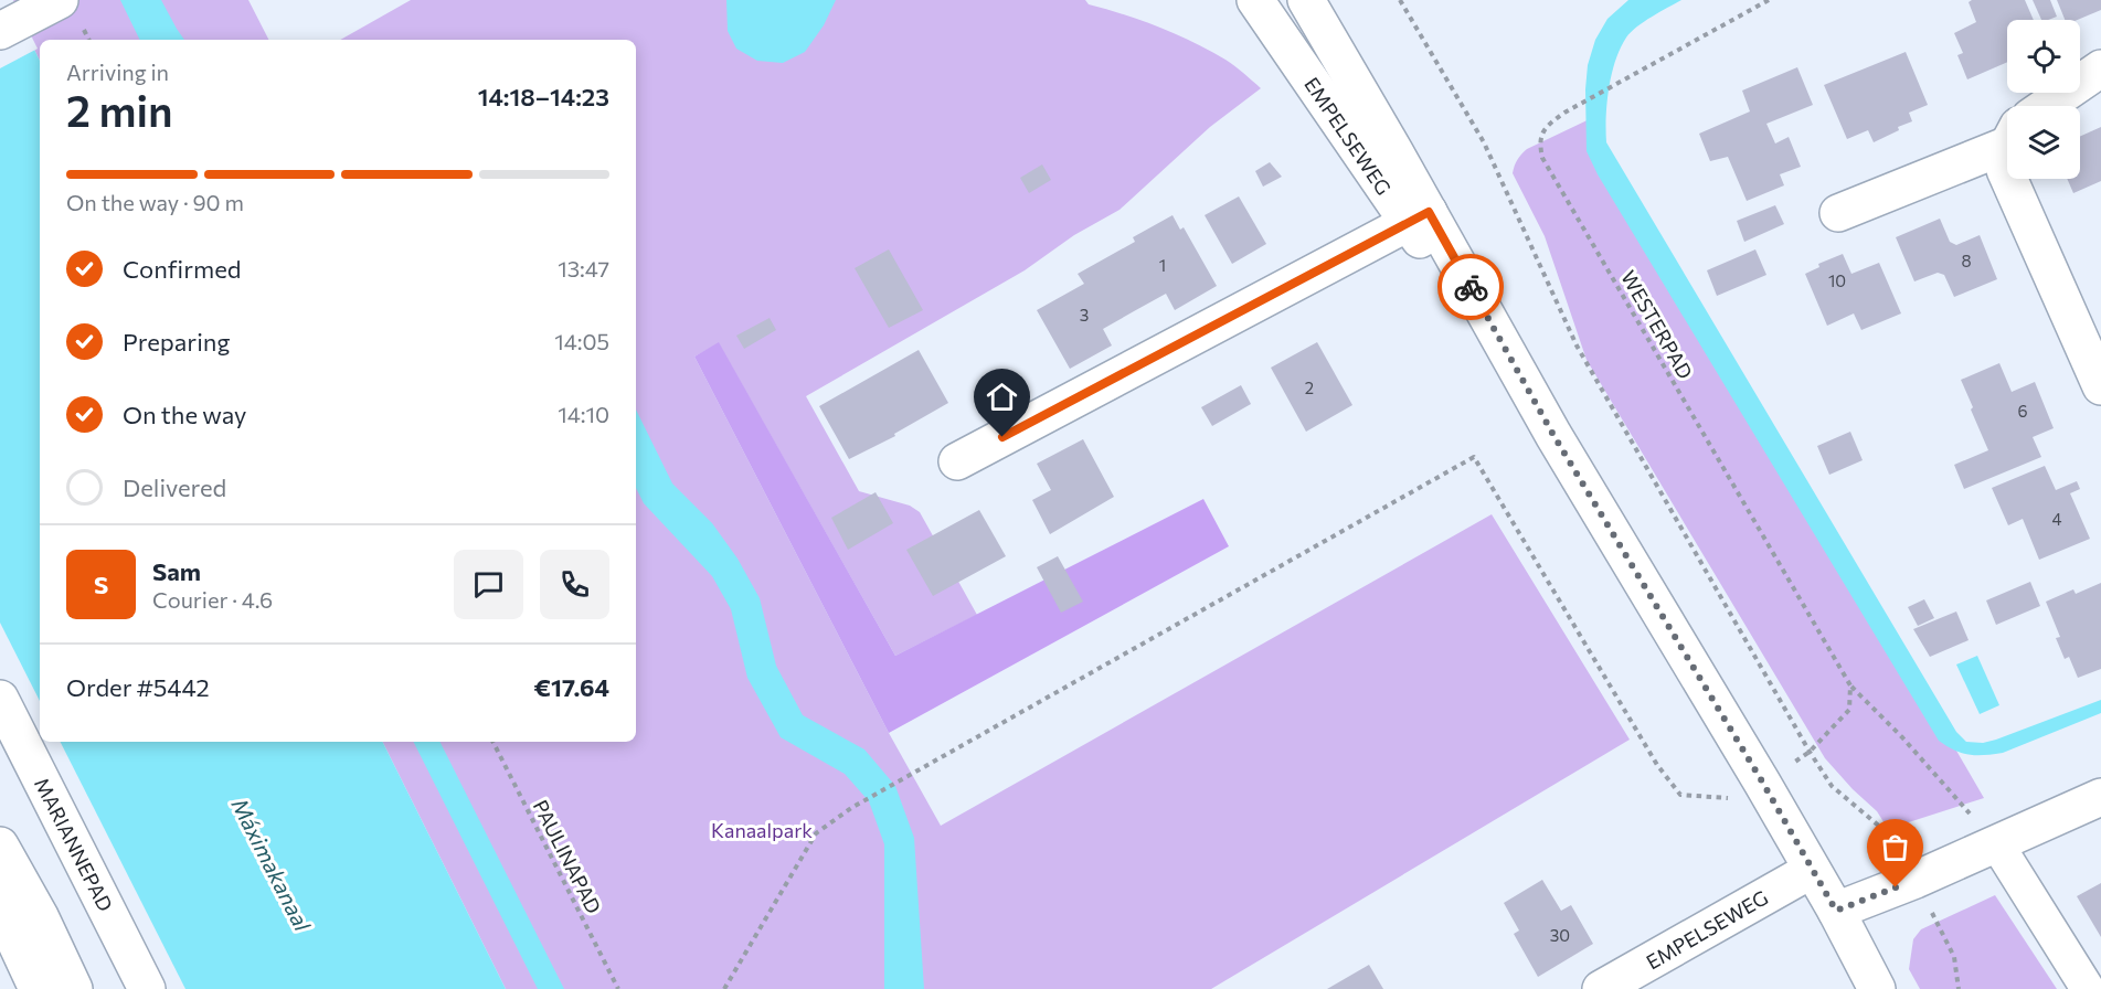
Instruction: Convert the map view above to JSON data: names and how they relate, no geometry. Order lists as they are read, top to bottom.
{
  "streets": {
    "street": ["EMPELSEWEG", "MARIANNEPAD"],
    "path": ["WESTERPAD", "PAULINAPAD"]
  },
  "water": ["Máximakanaal"],
  "parks": ["Kanaalpark"],
  "house_numbers": [
    "8",
    "1",
    "10",
    "3",
    "2",
    "6",
    "4",
    "30"
  ],
  "page": {
    "heading": ["2 min", "Arriving in", "14:18–14:23"],
    "panel": [
      "Sam",
      "Courier · 4.6",
      "Order #5442",
      "€17.64"
    ],
    "bar": "On the way · 90 m",
    "list": [
      ["Confirmed", "13:47"],
      ["Preparing", "14:05"],
      ["On the way", "14:10"],
      "Delivered"
    ],
    "round": "S"
  }
}
